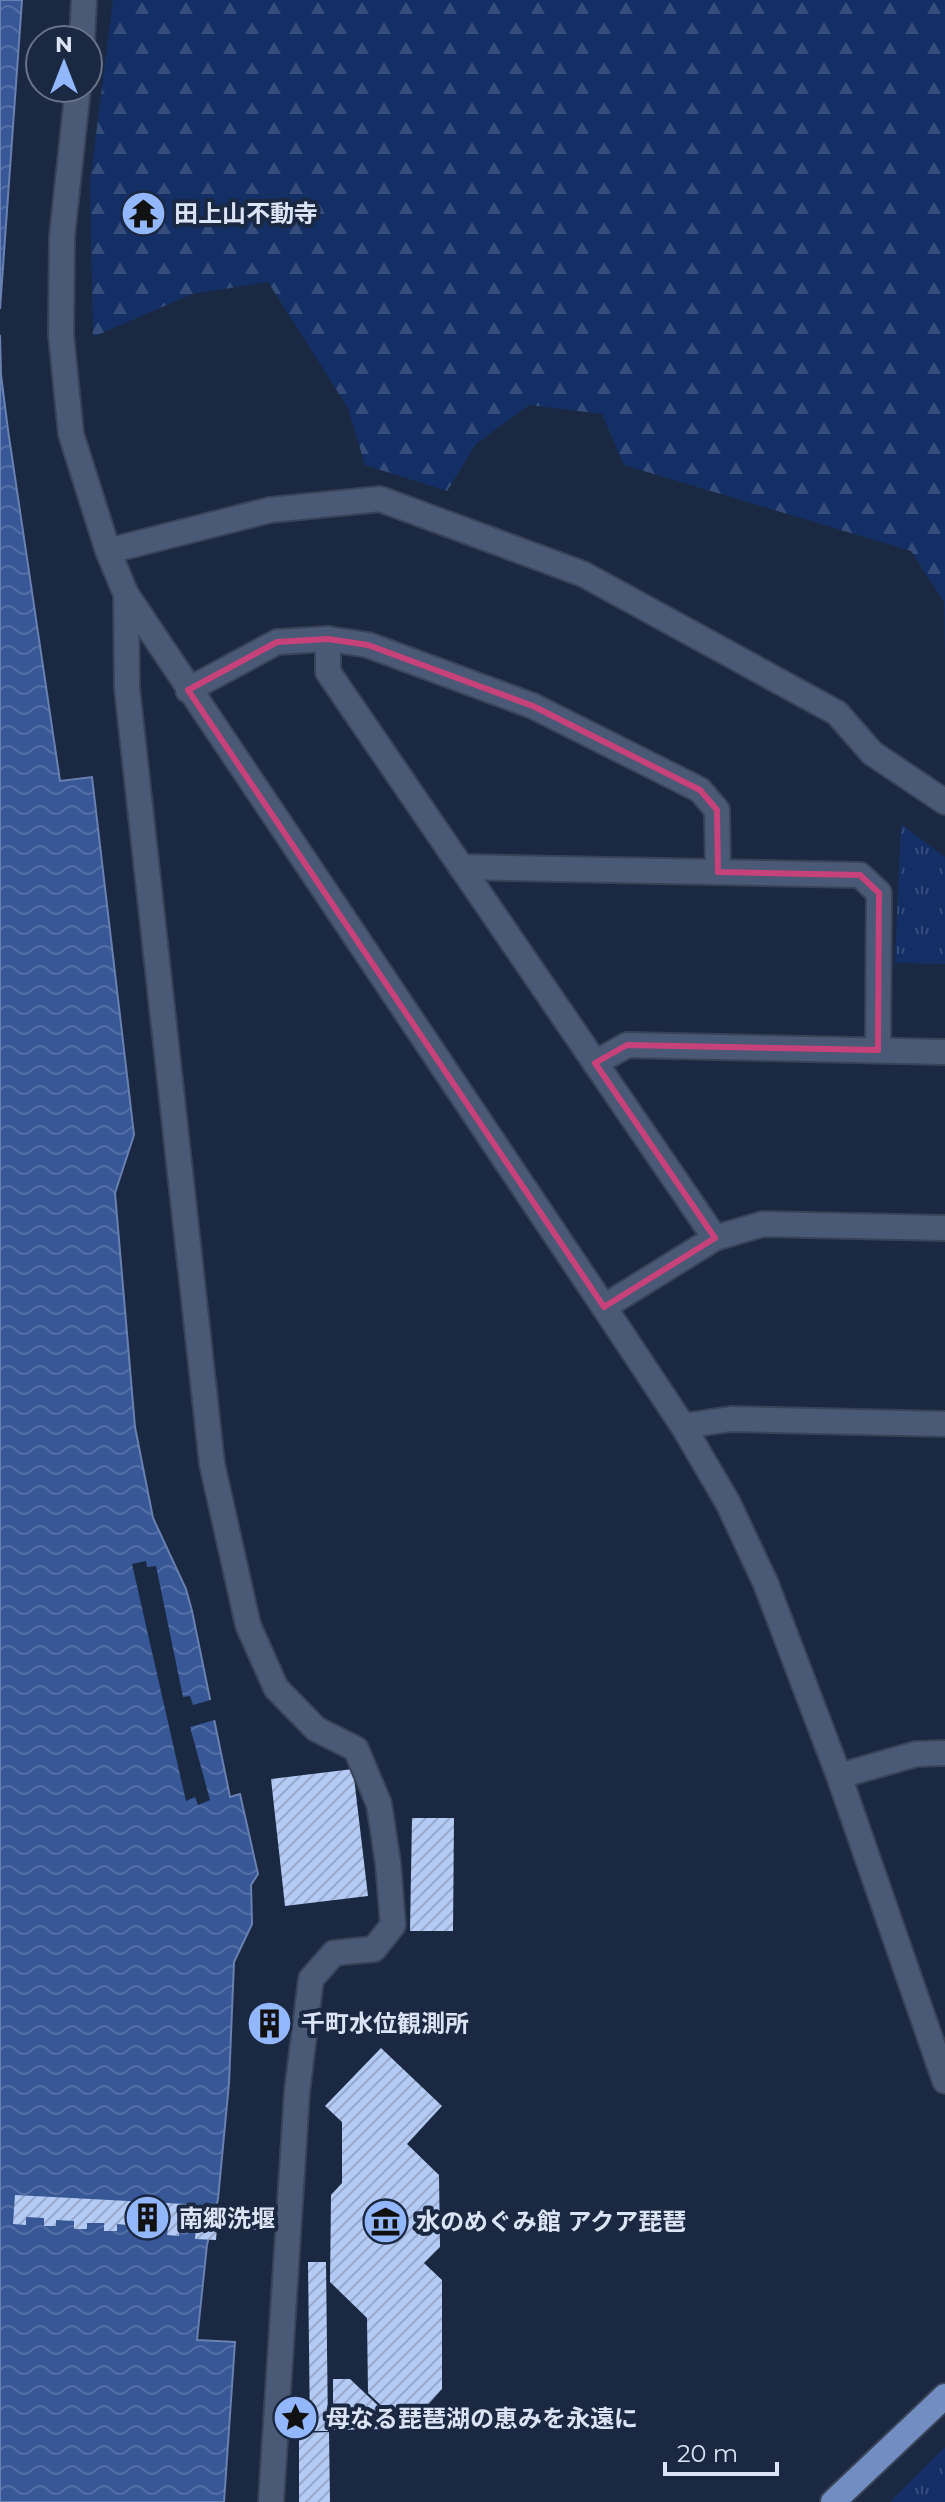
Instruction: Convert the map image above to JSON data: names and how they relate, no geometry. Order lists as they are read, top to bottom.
{
  "places": {
    "temple": ["田上山不動寺"],
    "building": ["千町水位観測所", "南郷洗堰"],
    "museum": ["水のめぐみ館 アクア琵琶"],
    "place": ["母なる琵琶湖の恵みを永遠に"]
  },
  "scale_bar": "20 m",
  "north": "top"
}
